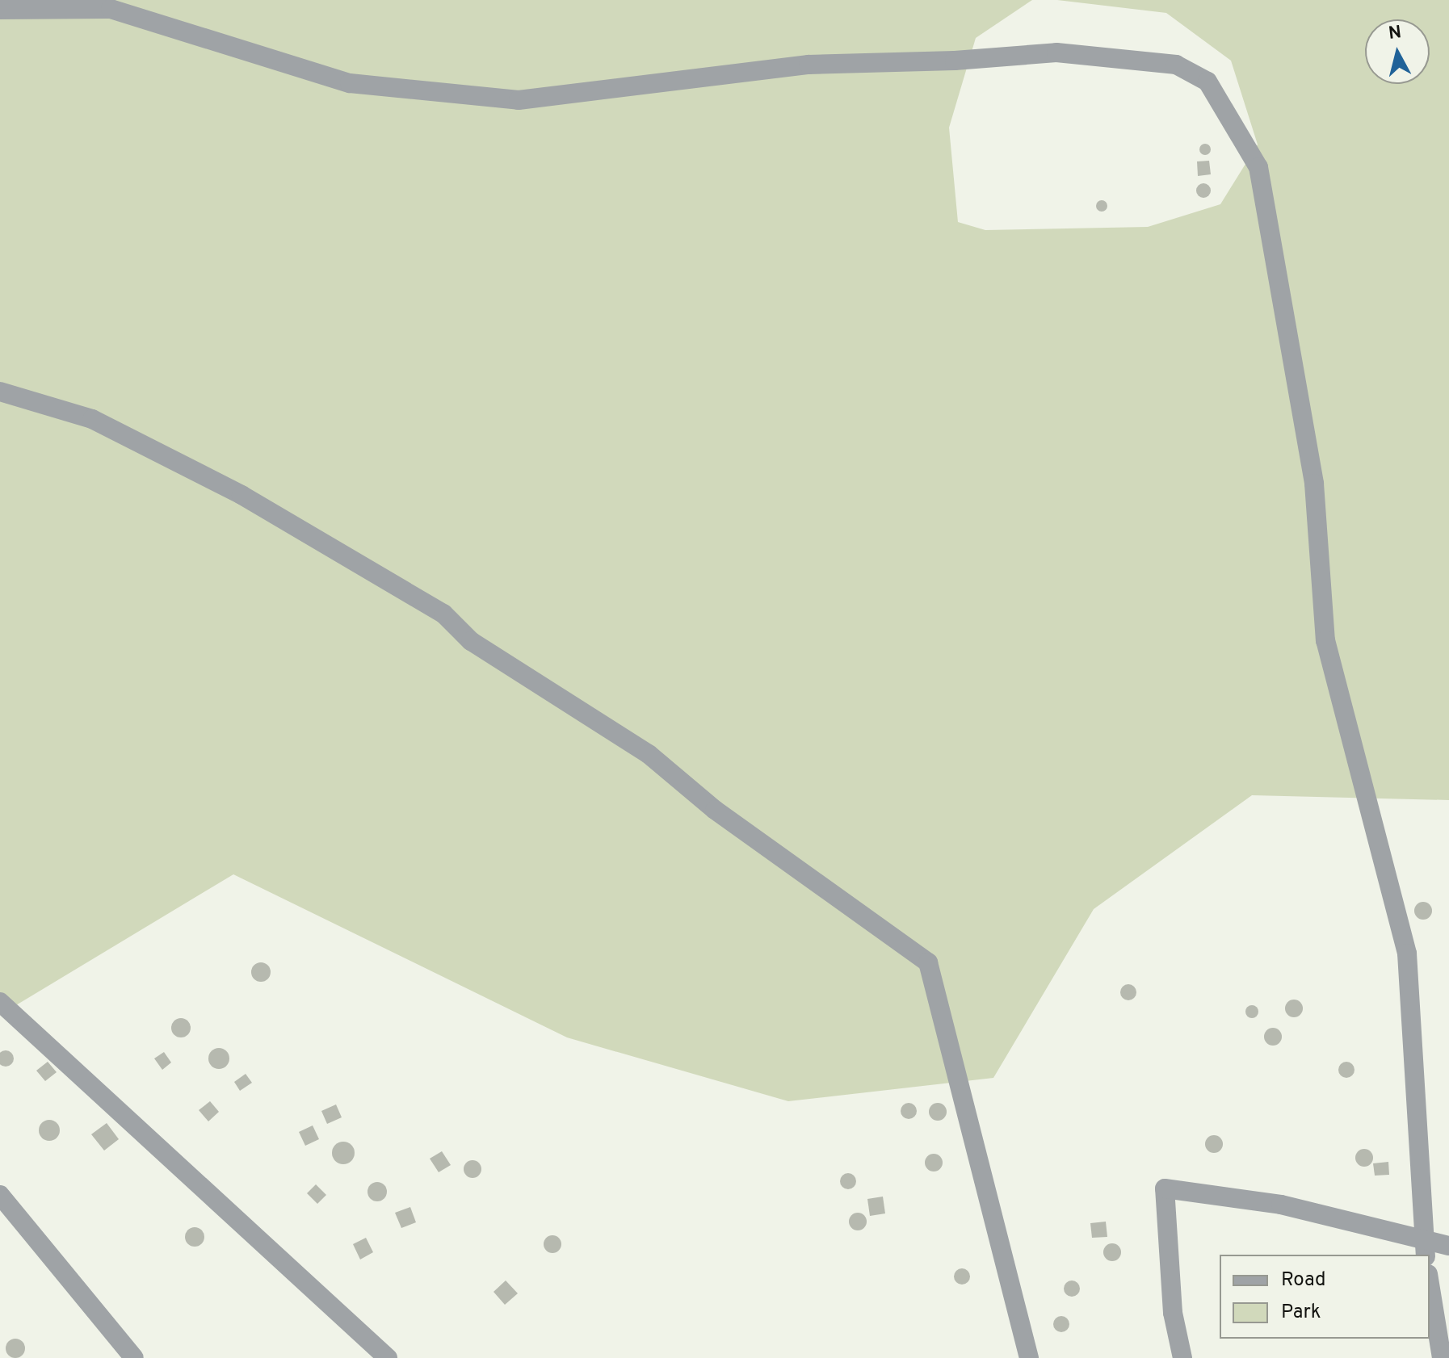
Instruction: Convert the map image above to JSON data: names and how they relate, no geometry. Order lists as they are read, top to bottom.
{
  "legend": ["Road", "Park"],
  "north": "top"
}
